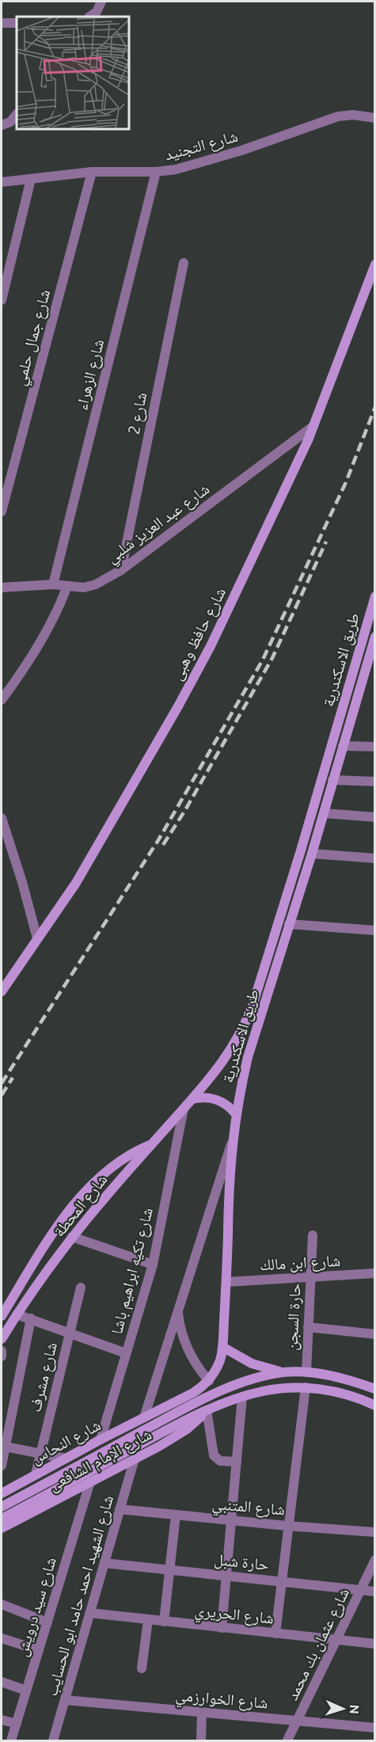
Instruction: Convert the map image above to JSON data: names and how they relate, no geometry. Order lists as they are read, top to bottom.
{
  "streets": {
    "main road": [
      "شارع حافظ وهبى",
      "طريق الاسكندرية",
      "شارع المحطة",
      "شارع النحاس",
      "شارع الإمام الشافعى"
    ],
    "street": [
      "شارع التجنيد",
      "شارع جمال حلمي",
      "شارع الزهراء",
      "شارع 2",
      "شارع عبد العزيز شلبي",
      "شارع ابن مالك",
      "شارع تكيه ابراهيم باشا",
      "حارة السجن",
      "شارع مشرف",
      "شارع المتنبي",
      "حارة شبل",
      "شارع الشهيد احمد حامد ابو الحسايب",
      "شارع سيد درويش",
      "شارع الحريري",
      "شارع عثمان بك محمد",
      "شارع الخوارزمي"
    ]
  },
  "crossings": [
    ["شارع التجنيد", "شارع جمال حلمي"],
    ["شارع التجنيد", "شارع الزهراء"],
    ["شارع الزهراء", "شارع عبد العزيز شلبي"],
    ["شارع 2", "شارع عبد العزيز شلبي"],
    ["شارع عبد العزيز شلبي", "شارع حافظ وهبى"],
    ["طريق الاسكندرية", "شارع المحطة"],
    ["طريق الاسكندرية", "شارع ابن مالك"],
    ["طريق الاسكندرية", "شارع النحاس"],
    ["شارع المحطة", "شارع تكيه ابراهيم باشا"],
    ["شارع ابن مالك", "حارة السجن"],
    ["شارع تكيه ابراهيم باشا", "شارع النحاس"],
    ["حارة السجن", "شارع الإمام الشافعى"],
    ["شارع مشرف", "شارع النحاس"],
    ["شارع الإمام الشافعى", "شارع الشهيد احمد حامد ابو الحسايب"],
    ["شارع الإمام الشافعى", "شارع سيد درويش"],
    ["شارع المتنبي", "شارع الشهيد احمد حامد ابو الحسايب"],
    ["حارة شبل", "شارع الشهيد احمد حامد ابو الحسايب"],
    ["حارة شبل", "شارع عثمان بك محمد"],
    ["شارع الشهيد احمد حامد ابو الحسايب", "شارع الحريري"],
    ["شارع الشهيد احمد حامد ابو الحسايب", "شارع الخوارزمي"],
    ["شارع الحريري", "شارع عثمان بك محمد"],
    ["شارع عثمان بك محمد", "شارع الخوارزمي"]
  ],
  "north": "right"
}
